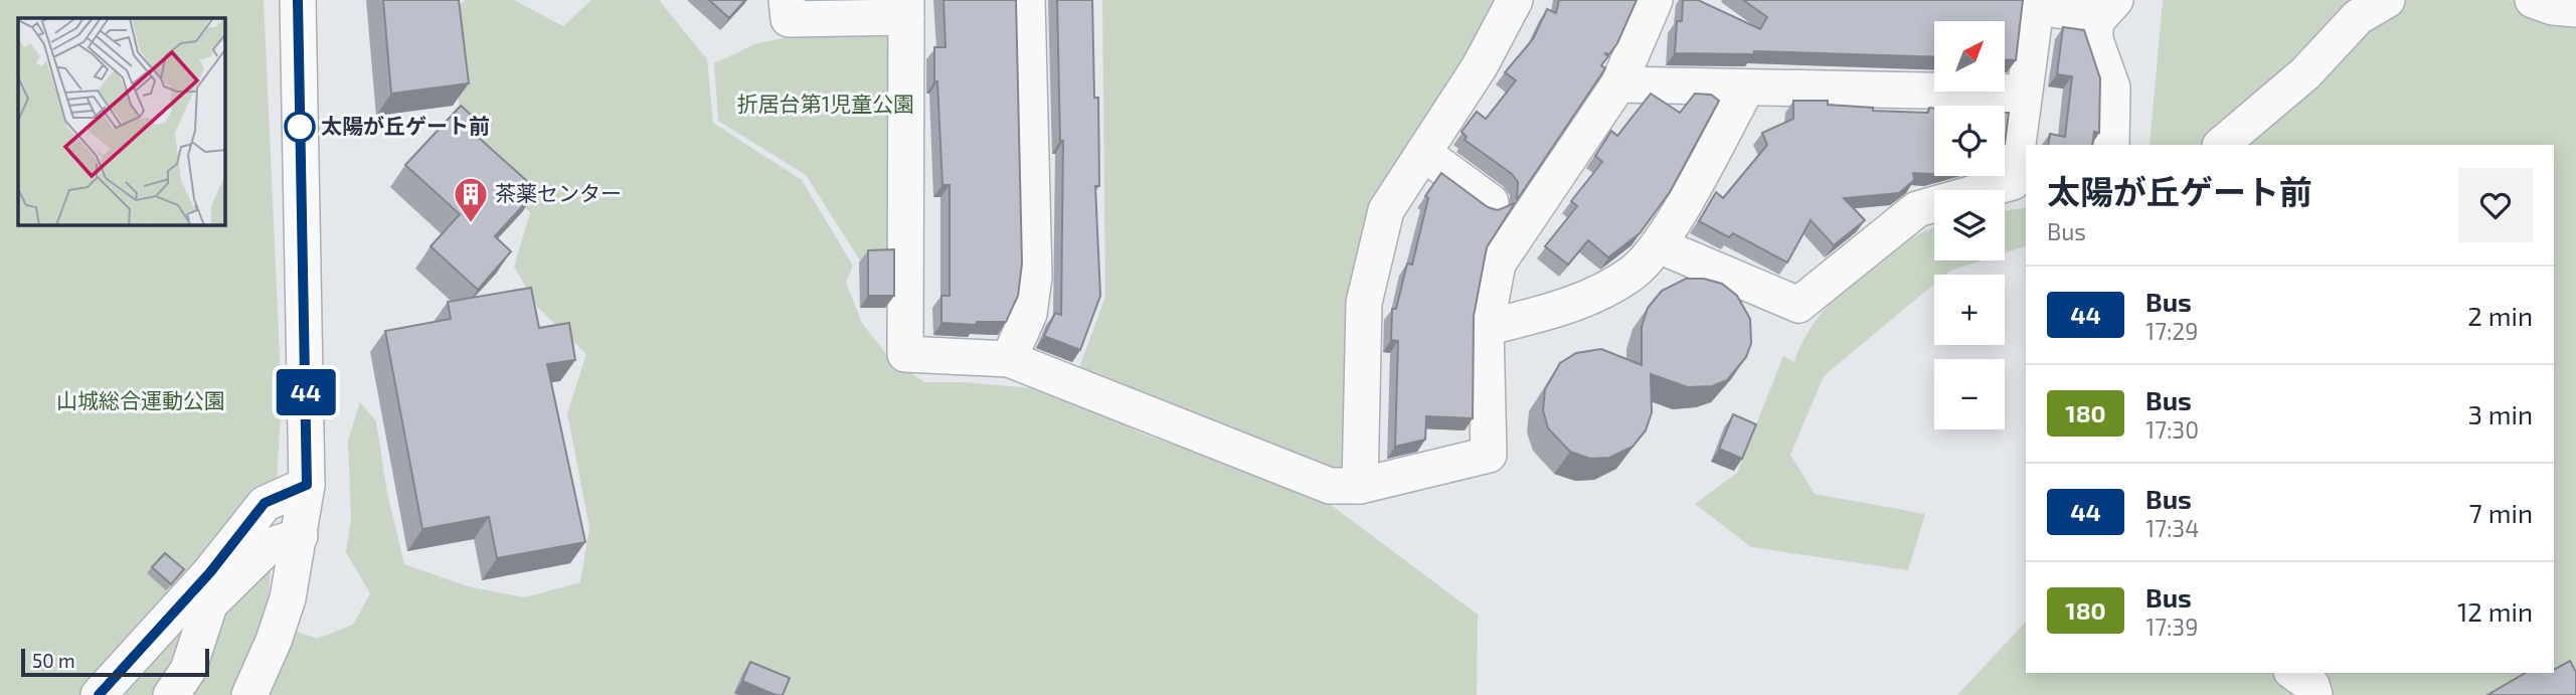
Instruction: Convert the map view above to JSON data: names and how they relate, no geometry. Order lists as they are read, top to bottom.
{
  "parks": ["折居台第1児童公園", "山城総合運動公園"],
  "places": {
    "other": ["太陽が丘ゲート前"],
    "building": ["茶薬センター"]
  },
  "lines": ["bus line 44"],
  "scale_bar": "50 m",
  "north": "top right",
  "page": {
    "on_map": "44",
    "map_buttons": ["+", "−"],
    "heading": ["太陽が丘ゲート前", "Bus"],
    "list": [
      {
        "mark": "44",
        "name": "Bus",
        "note": "17:29",
        "value": "2 min"
      },
      {
        "mark": "180",
        "name": "Bus",
        "note": "17:30",
        "value": "3 min"
      },
      {
        "mark": "44",
        "name": "Bus",
        "note": "17:34",
        "value": "7 min"
      },
      {
        "mark": "180",
        "name": "Bus",
        "note": "17:39",
        "value": "12 min"
      }
    ],
    "scale": "50 m"
  }
}
